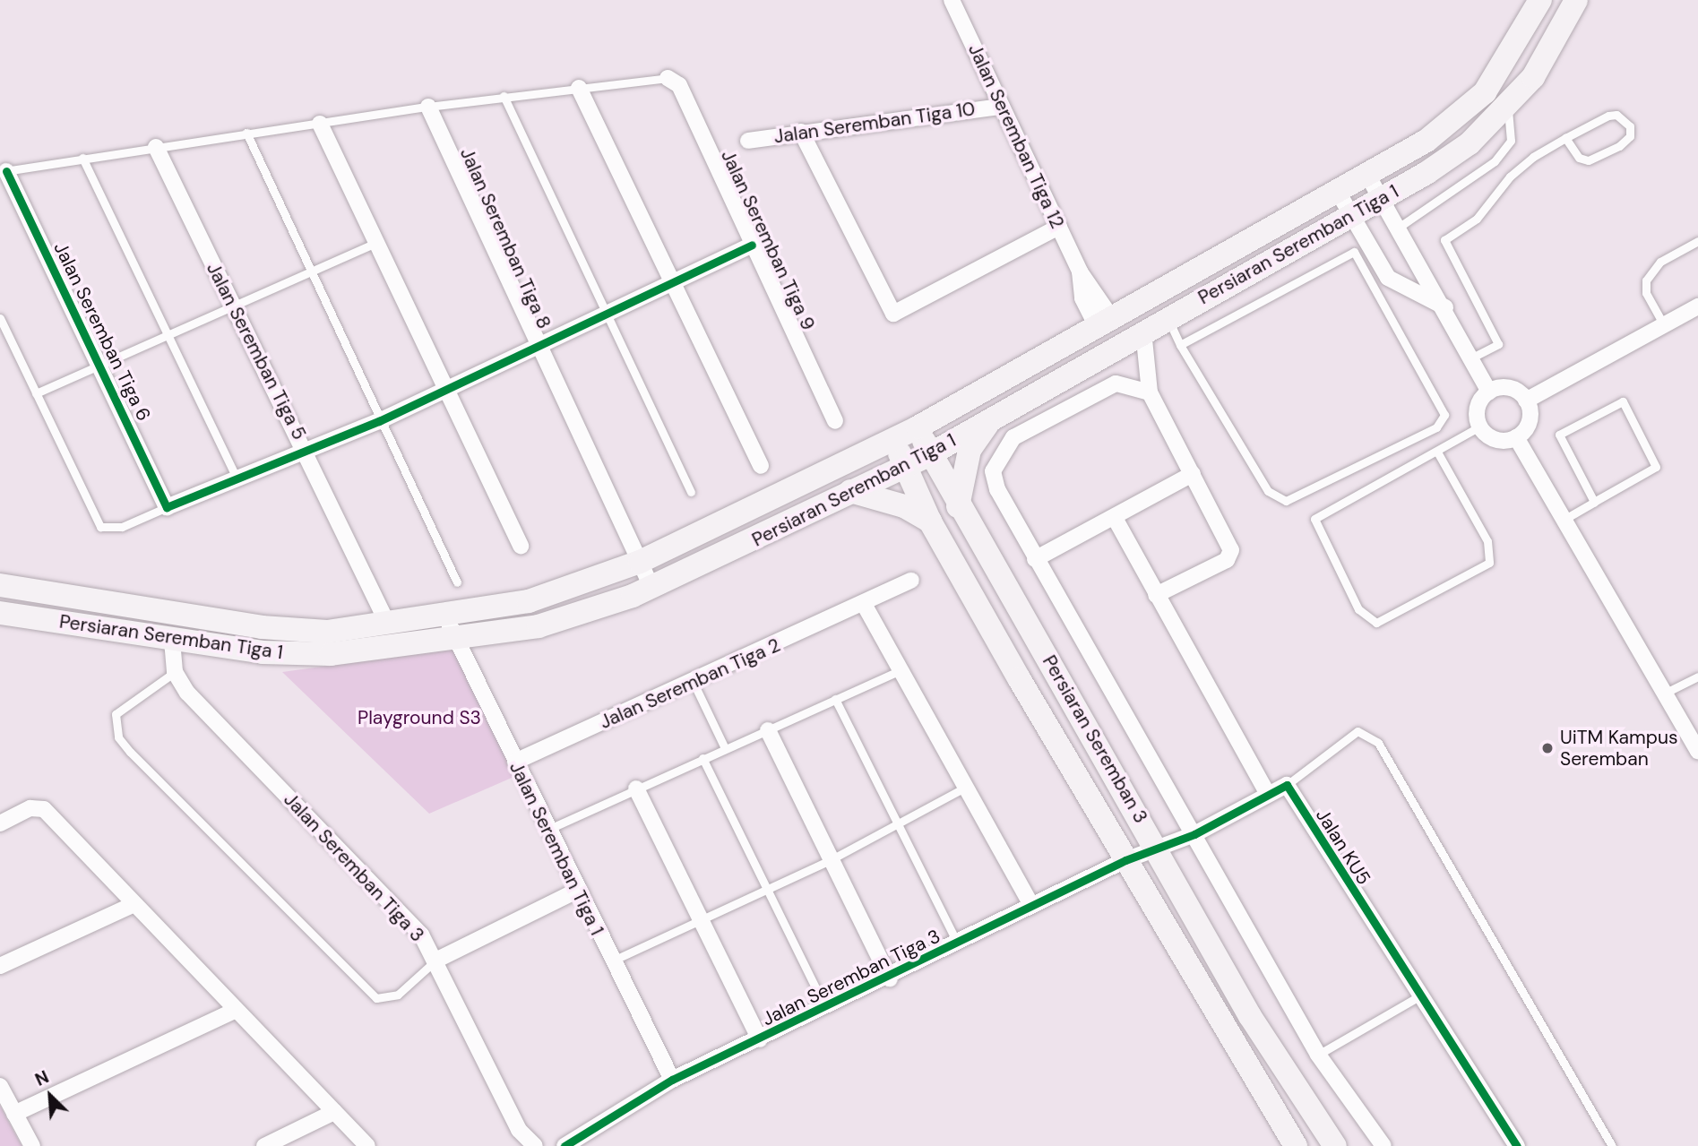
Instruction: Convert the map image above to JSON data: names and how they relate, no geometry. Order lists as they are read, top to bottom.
{
  "streets": {
    "main road": ["Persiaran Seremban Tiga 1", "Persiaran Seremban 3"],
    "street": [
      "Jalan Seremban Tiga 10",
      "Jalan Seremban Tiga 12",
      "Jalan Seremban Tiga 8",
      "Jalan Seremban Tiga 9",
      "Jalan Seremban Tiga 6",
      "Jalan Seremban Tiga 5",
      "Jalan Seremban Tiga 2",
      "Jalan KU5",
      "Jalan Seremban Tiga 1",
      "Jalan Seremban Tiga 3"
    ]
  },
  "crossings": [
    ["Jalan Seremban Tiga 10", "Jalan Seremban Tiga 12"],
    ["Jalan Seremban Tiga 12", "Persiaran Seremban Tiga 1"],
    ["Jalan Seremban Tiga 8", "Persiaran Seremban Tiga 1"],
    ["Persiaran Seremban Tiga 1", "Jalan Seremban Tiga 5"],
    ["Persiaran Seremban Tiga 1", "Persiaran Seremban 3"],
    ["Persiaran Seremban Tiga 1", "Jalan Seremban Tiga 1"],
    ["Persiaran Seremban Tiga 1", "Jalan Seremban Tiga 3"],
    ["Jalan Seremban Tiga 2", "Jalan Seremban Tiga 1"],
    ["Persiaran Seremban 3", "Jalan Seremban Tiga 3"],
    ["Jalan KU5", "Jalan Seremban Tiga 3"],
    ["Jalan Seremban Tiga 1", "Jalan Seremban Tiga 3"]
  ],
  "parks": ["Playground S3"],
  "places": ["UiTM Kampus Seremban"],
  "north": "top left"
}
